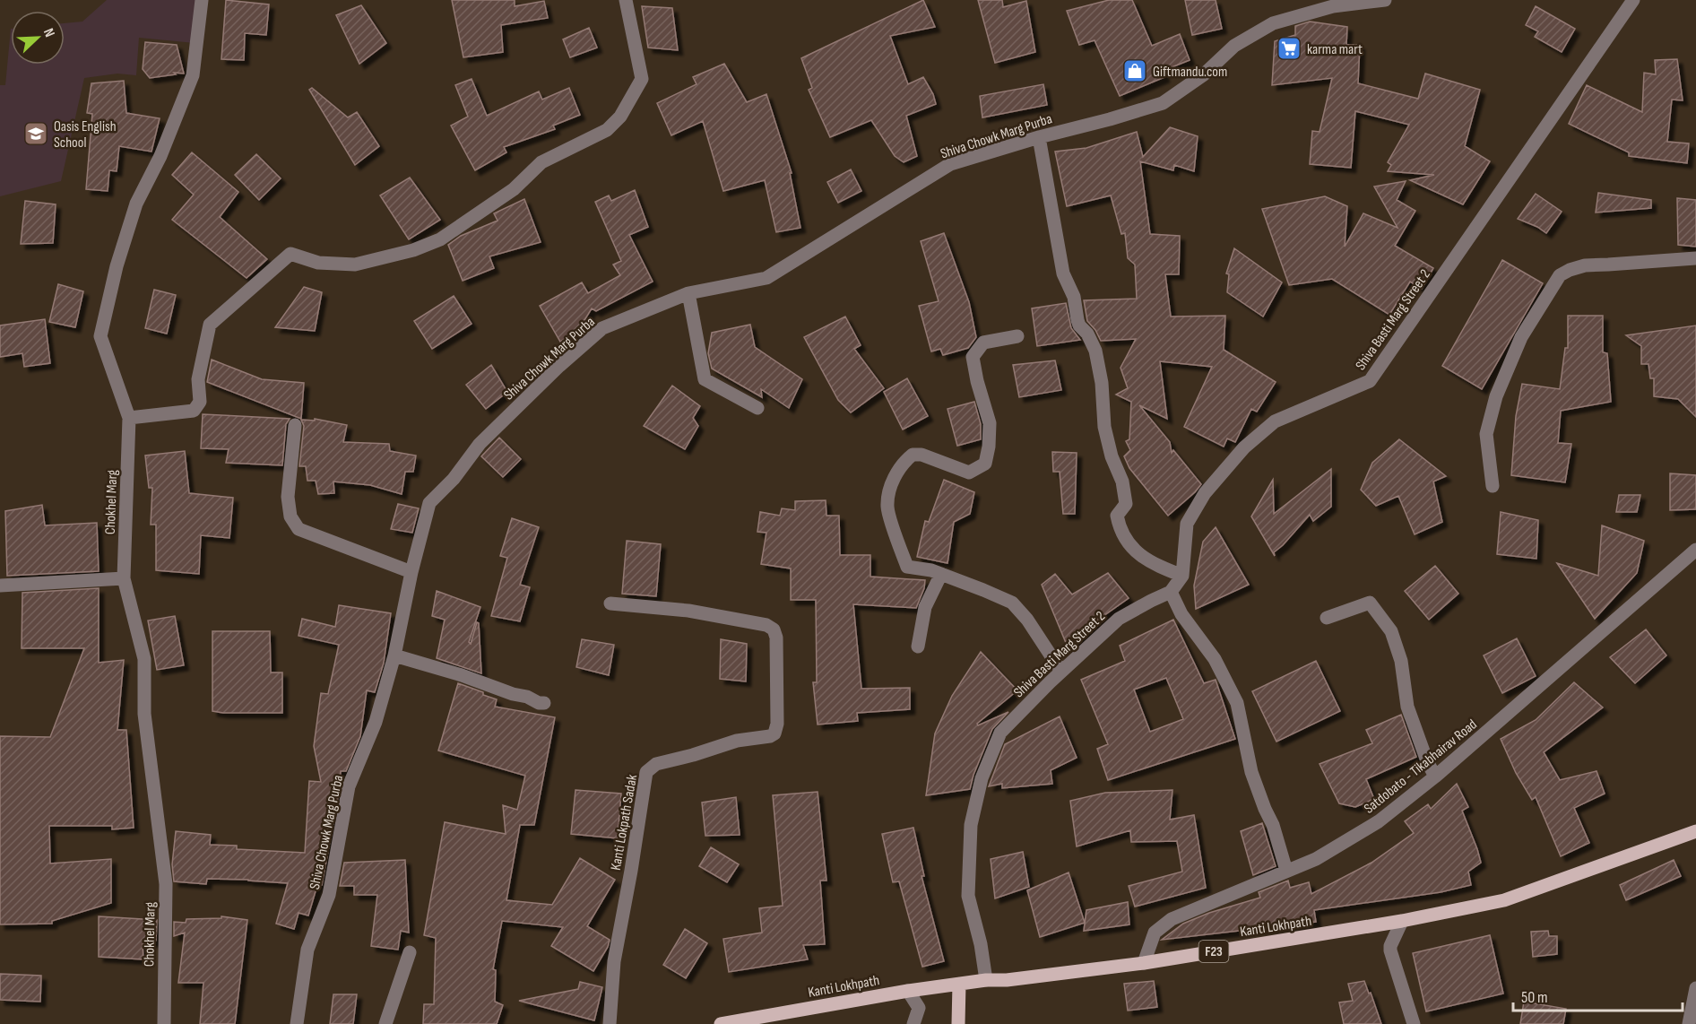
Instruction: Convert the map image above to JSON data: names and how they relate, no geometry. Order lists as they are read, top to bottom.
{
  "streets": {
    "main road": ["Kanti Lokhpath", "F23"],
    "street": [
      "Shiva Chowk Marg Purba",
      "Shiva Basti Marg Street 2",
      "Chokhel Marg",
      "Satdobato - Tikabhairav Road",
      "Kanti Lokpath Sadak"
    ]
  },
  "crossings": [
    ["Shiva Basti Marg Street 2", "Kanti Lokhpath"],
    ["Satdobato - Tikabhairav Road", "Kanti Lokhpath"]
  ],
  "places": {
    "supermarket": ["karma mart"],
    "shop": ["Giftmandu.com"],
    "school or university": ["Oasis English School"]
  },
  "scale_bar": "50 m",
  "north": "top right"
}
